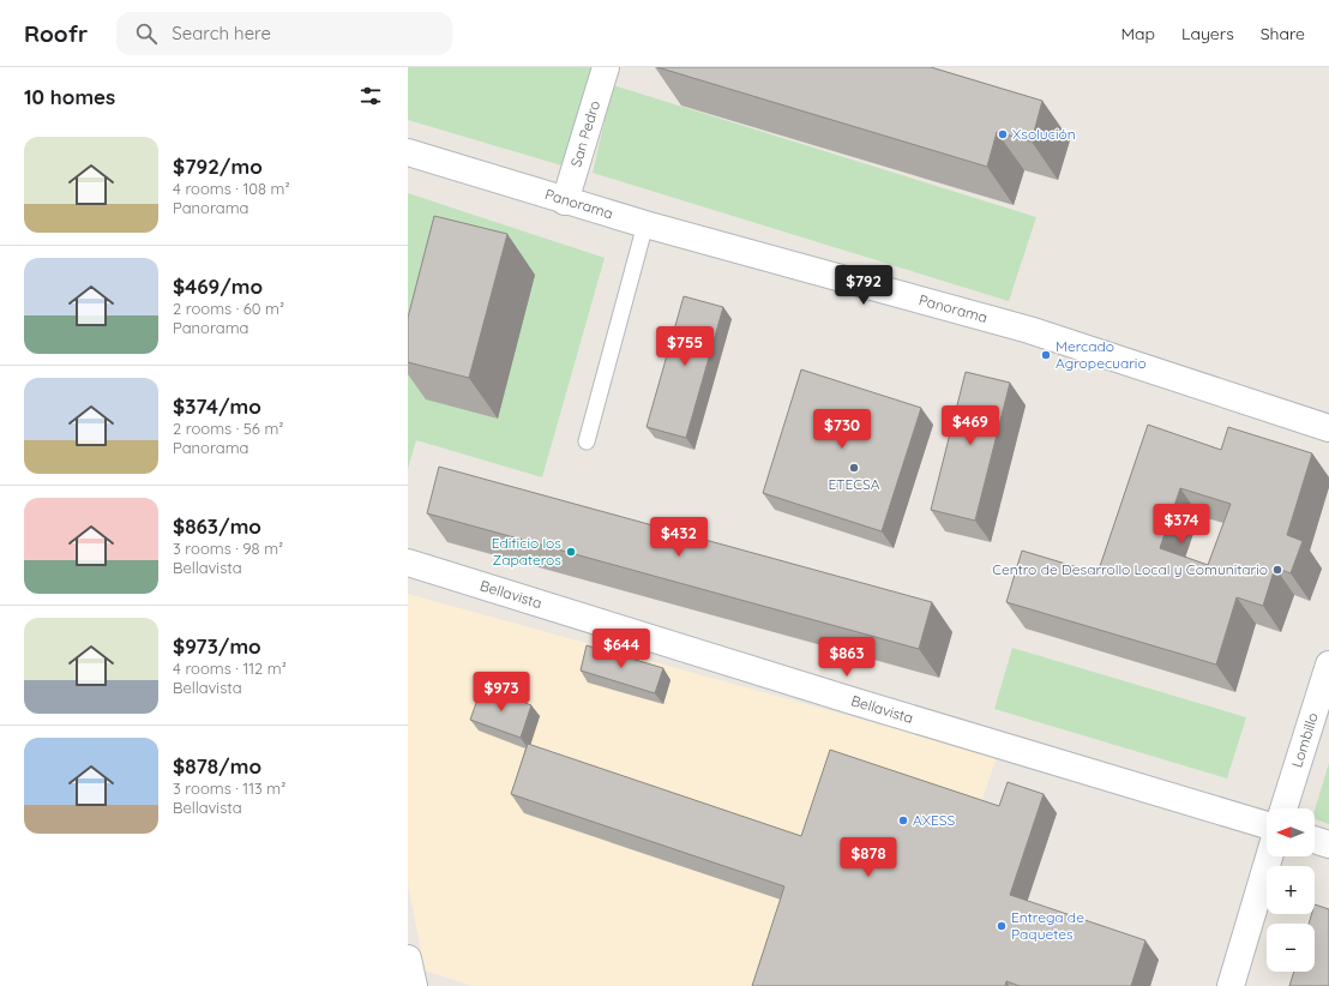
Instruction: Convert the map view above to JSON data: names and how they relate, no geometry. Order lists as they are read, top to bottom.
{
  "streets": {
    "street": [
      "San Pedro",
      "Panorama",
      "Bellavista",
      "Lombillo"
    ]
  },
  "crossings": [
    ["San Pedro", "Panorama"]
  ],
  "places": [
    "Xsolución",
    "Mercado Agropecuario",
    "ETECSA",
    "Edificio los Zapateros",
    "Centro de Desarrollo Local y Comunitario",
    "AXESS",
    "Entrega de Paquetes"
  ],
  "north": "left",
  "page": {
    "header": "Roofr",
    "search": "Search here",
    "nav": ["Map", "Layers", "Share"],
    "heading": "10 homes",
    "list": [
      {
        "name": "$792/mo",
        "note": "4 rooms · 108 m² · Panorama"
      },
      {
        "name": "$469/mo",
        "note": "2 rooms · 60 m² · Panorama"
      },
      {
        "name": "$374/mo",
        "note": "2 rooms · 56 m² · Panorama"
      },
      {
        "name": "$863/mo",
        "note": "3 rooms · 98 m² · Bellavista"
      },
      {
        "name": "$973/mo",
        "note": "4 rooms · 112 m² · Bellavista"
      },
      {
        "name": "$878/mo",
        "note": "3 rooms · 113 m² · Bellavista"
      }
    ],
    "price": [
      "$792",
      "$755",
      "$469",
      "$730",
      "$374",
      "$432",
      "$644",
      "$863",
      "$973",
      "$878"
    ],
    "map_buttons": ["+", "−"]
  }
}
